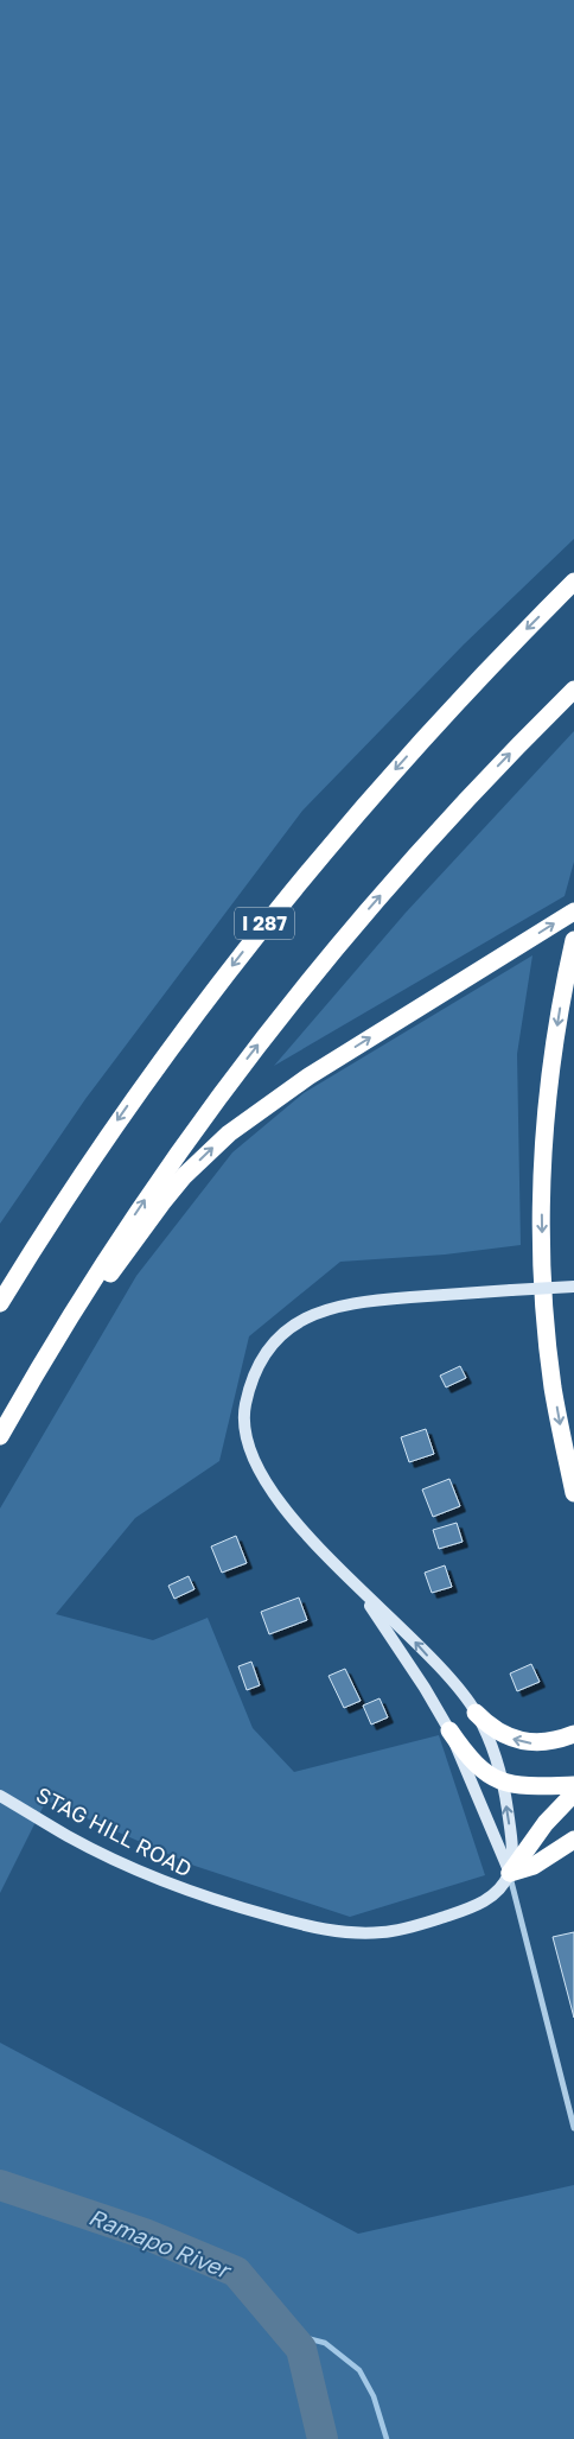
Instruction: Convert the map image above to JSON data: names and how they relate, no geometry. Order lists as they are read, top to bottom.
{
  "streets": {
    "highway": ["I 287"],
    "street": ["STAG HILL ROAD"]
  },
  "water": ["Ramapo River"]
}
